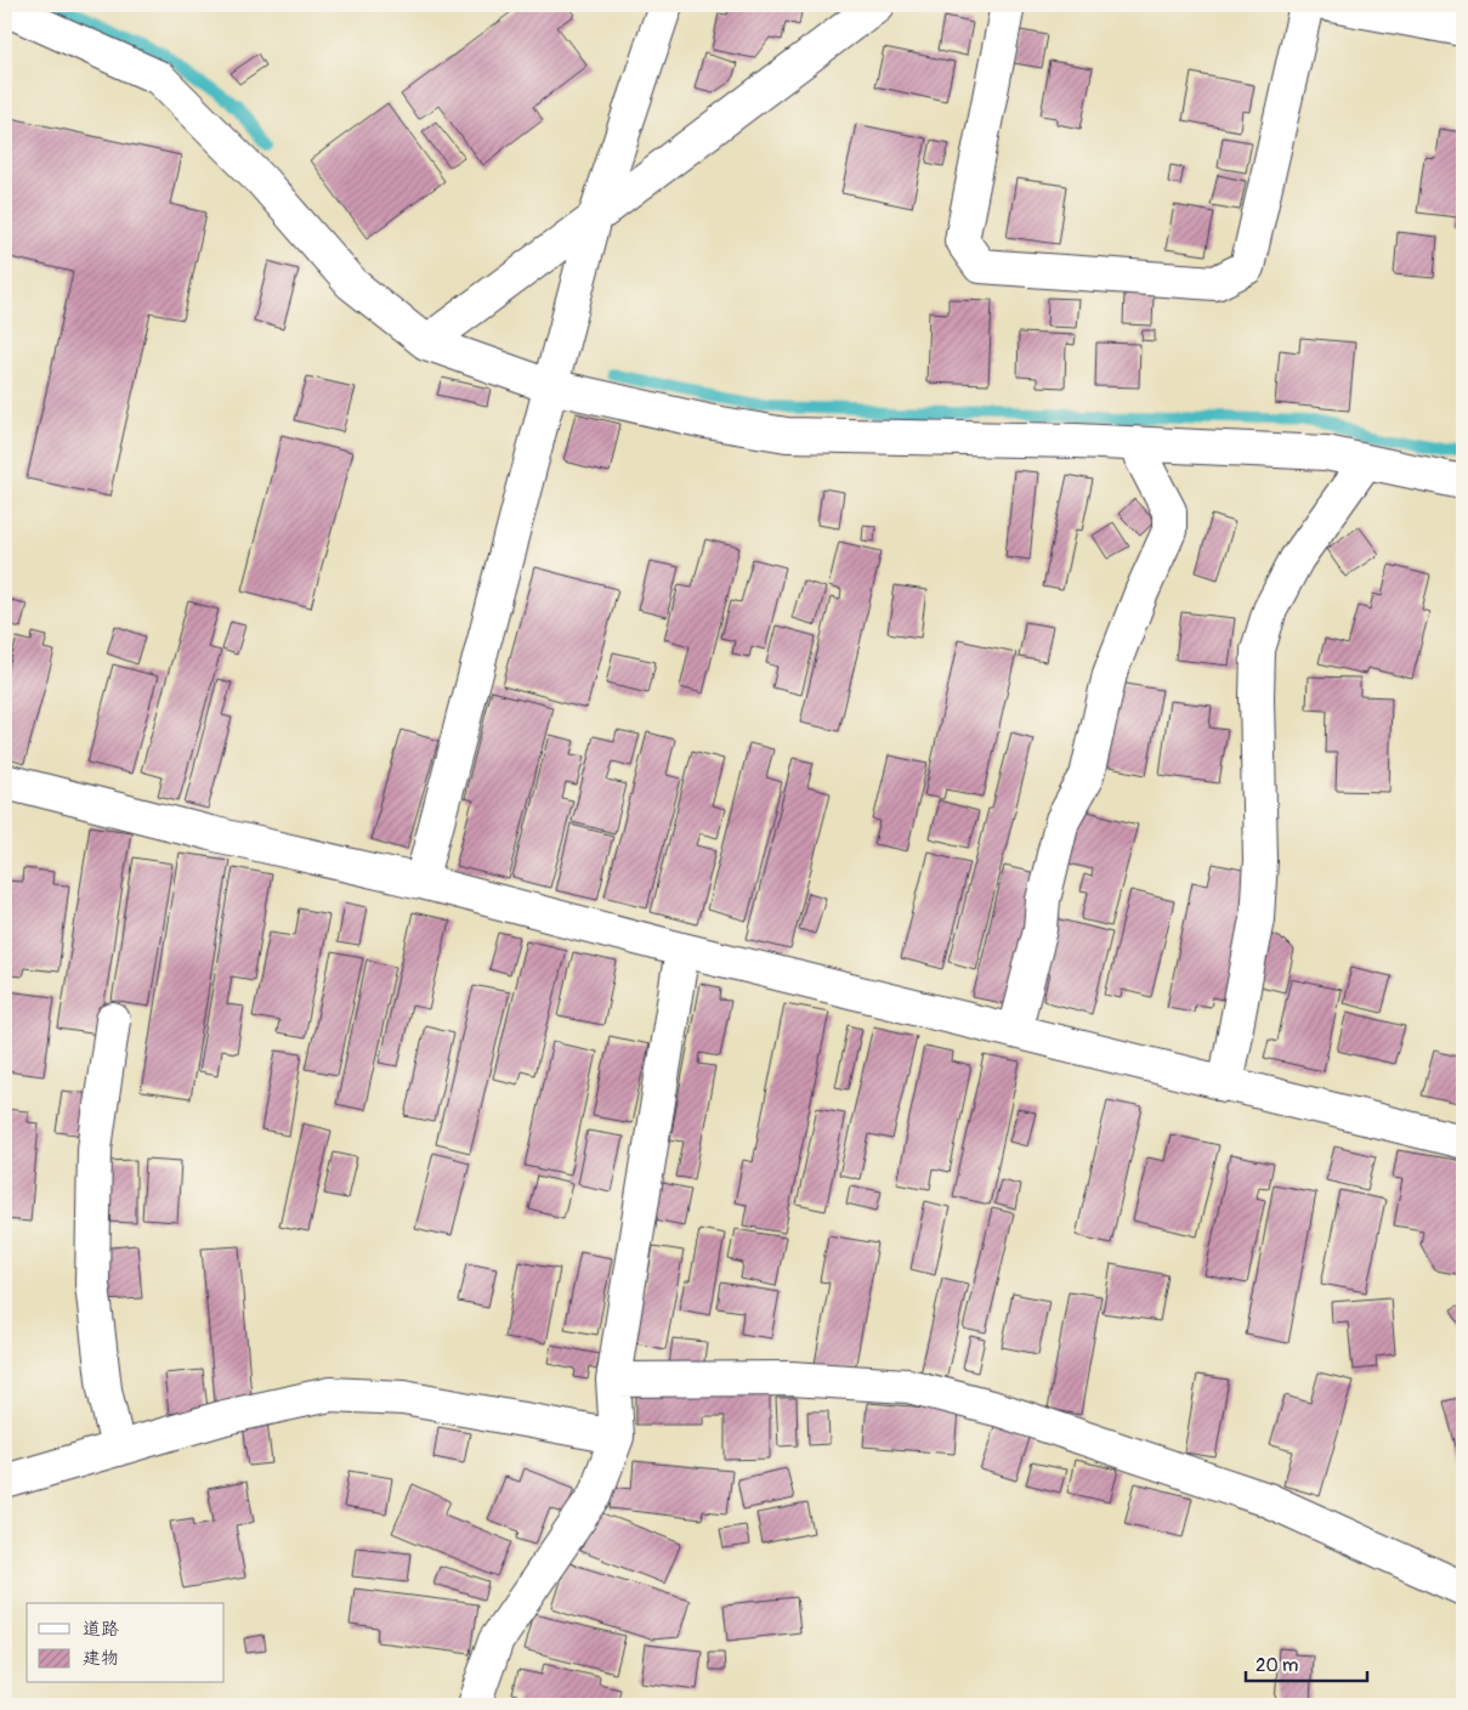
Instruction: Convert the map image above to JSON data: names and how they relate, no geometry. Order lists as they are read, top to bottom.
{
  "legend": ["道路", "建物"],
  "scale_bar": "20 m"
}
